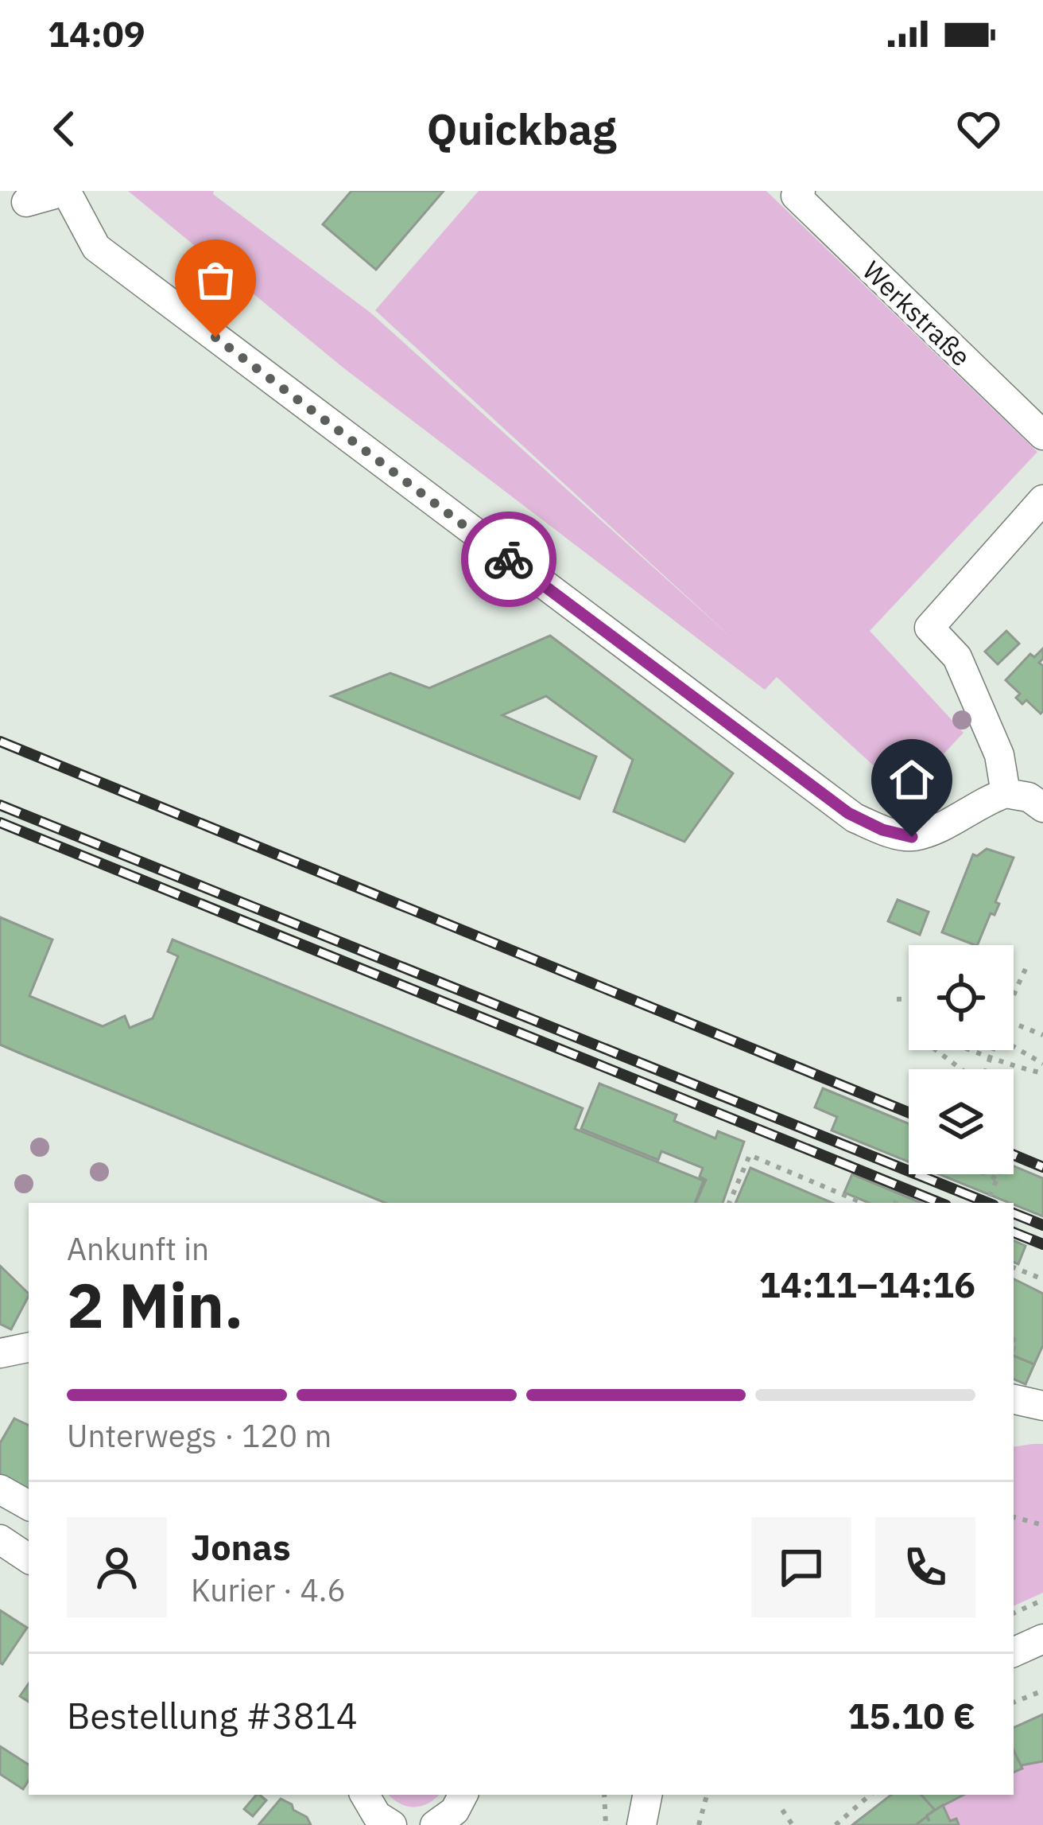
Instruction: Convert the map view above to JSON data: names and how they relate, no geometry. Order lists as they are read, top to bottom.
{
  "streets": {
    "street": ["Werkstraße"]
  },
  "page": {
    "status": "14:09",
    "header": "Quickbag",
    "heading": ["2 Min.", "Ankunft in", "14:11–14:16"],
    "panel": [
      "Jonas",
      "Kurier · 4.6",
      "Bestellung #3814",
      "15.10 €"
    ],
    "bar": "Unterwegs · 120 m"
  }
}
